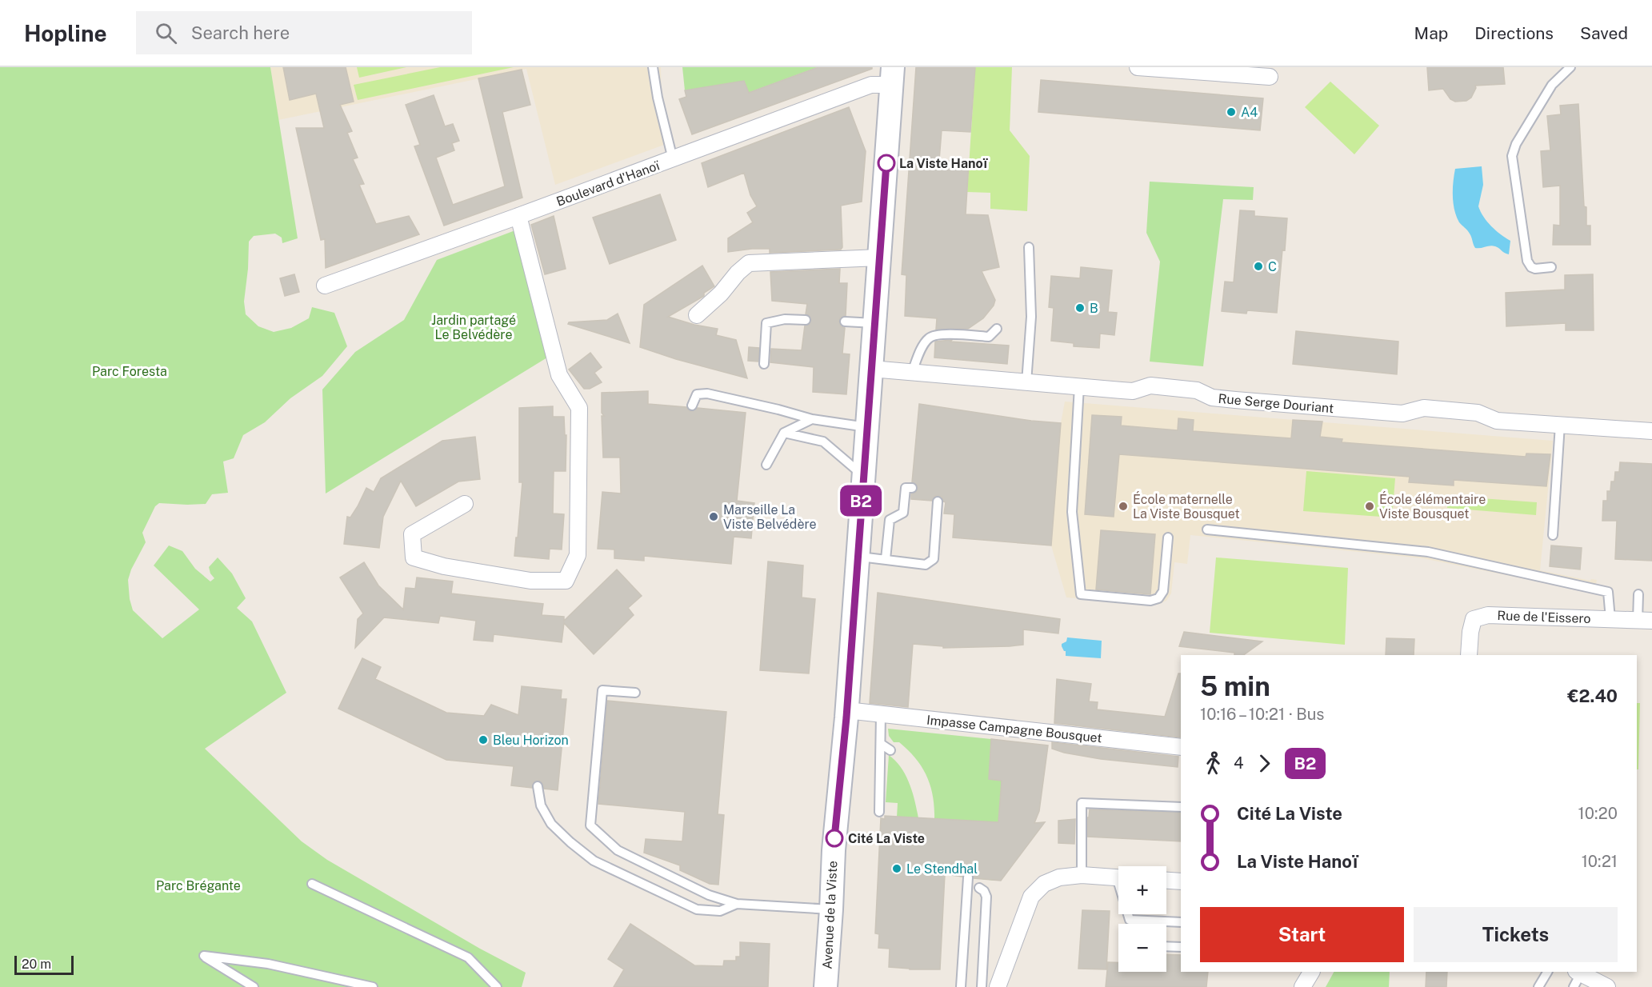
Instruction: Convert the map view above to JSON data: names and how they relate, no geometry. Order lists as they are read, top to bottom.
{
  "streets": {
    "street": [
      "Boulevard d'Hanoï",
      "Rue Serge Douriant",
      "Rue de l'Eissero",
      "Impasse Campagne Bousquet",
      "Avenue de la Viste"
    ]
  },
  "crossings": [
    ["Boulevard d'Hanoï", "Avenue de la Viste"],
    ["Rue Serge Douriant", "Avenue de la Viste"],
    ["Impasse Campagne Bousquet", "Avenue de la Viste"]
  ],
  "parks": ["Jardin partagé Le Belvédère", "Parc Foresta", "Parc Brégante"],
  "places": [
    "A4",
    "La Viste Hanoï",
    "C",
    "B",
    "École maternelle La Viste Bousquet",
    "École élémentaire Viste Bousquet",
    "Marseille La Viste Belvédère",
    "Bleu Horizon",
    "Cité La Viste",
    "Le Stendhal"
  ],
  "lines": ["bus line B2"],
  "scale_bar": "20 m",
  "page": {
    "header": "Hopline",
    "search": "Search here",
    "nav": ["Map", "Directions", "Saved"],
    "on_map": "B2",
    "heading": ["5 min", "10:16 – 10:21 · Bus", "€2.40"],
    "legs": ["4", "B2"],
    "list": [
      {
        "name": "Cité La Viste",
        "value": "10:20"
      },
      {
        "name": "La Viste Hanoï",
        "value": "10:21"
      }
    ],
    "map_buttons": ["+", "−"],
    "buttons": ["Start", "Tickets"],
    "scale": "20 m"
  }
}
